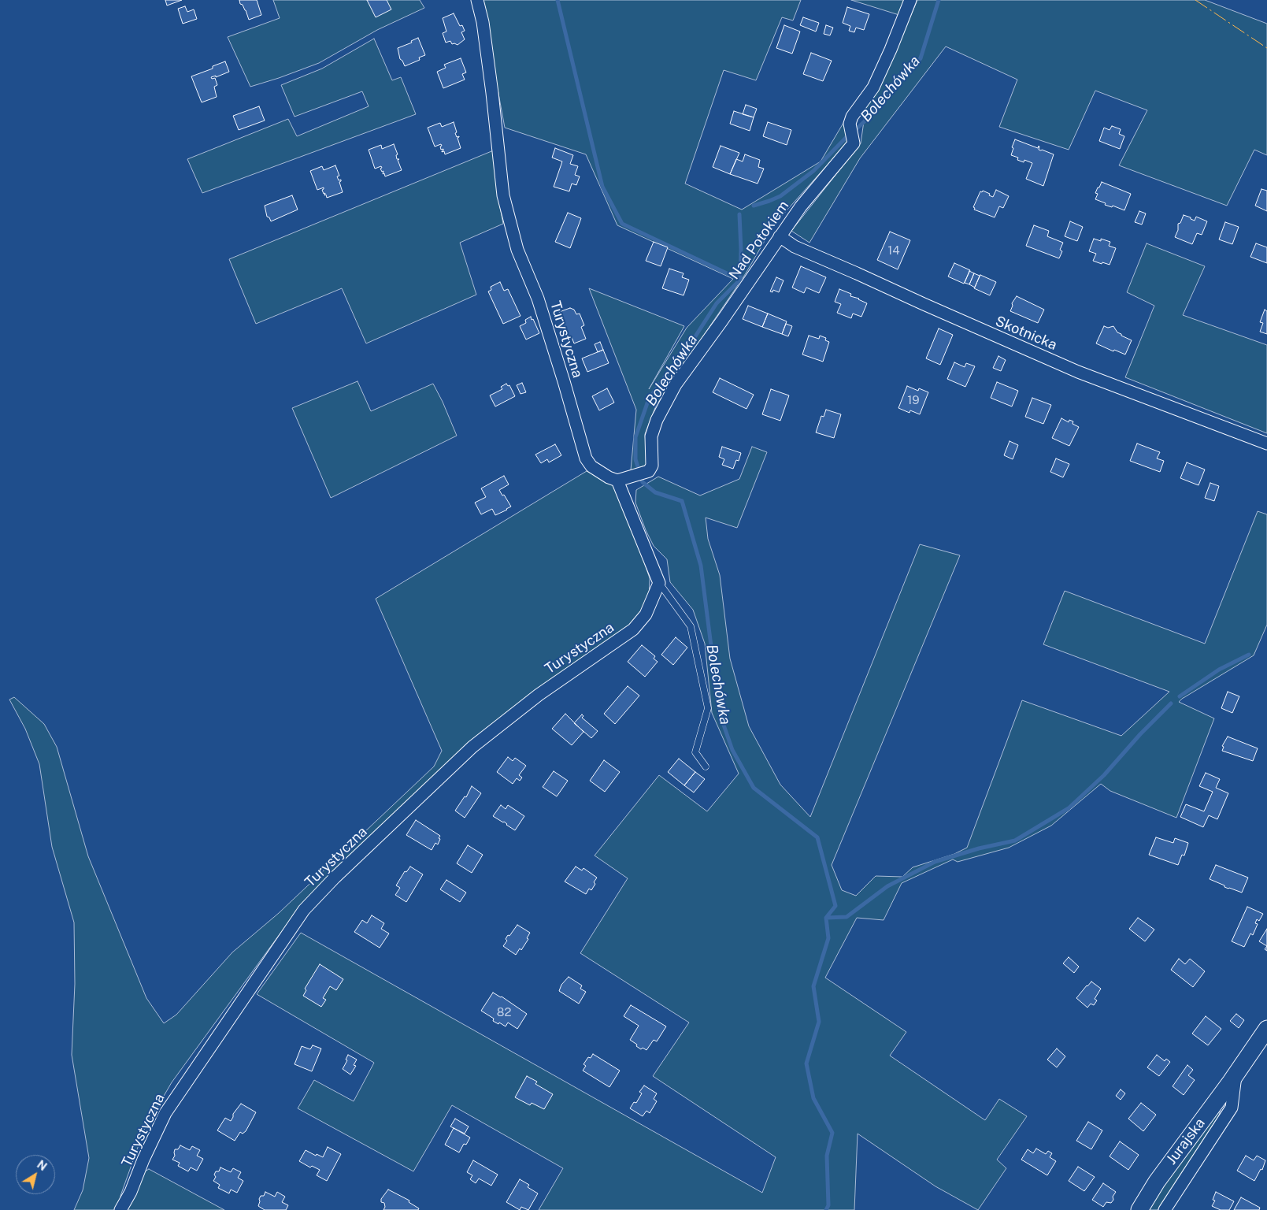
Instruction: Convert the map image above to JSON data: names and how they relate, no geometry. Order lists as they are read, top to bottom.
{
  "streets": {
    "street": [
      "Nad Potokiem",
      "Skotnicka",
      "Turystyczna",
      "Jurajska"
    ]
  },
  "crossings": [
    ["Nad Potokiem", "Skotnicka"],
    ["Nad Potokiem", "Turystyczna"]
  ],
  "water": ["Bolechówka"],
  "house_numbers": ["14", "19", "82"],
  "north": "top right"
}
